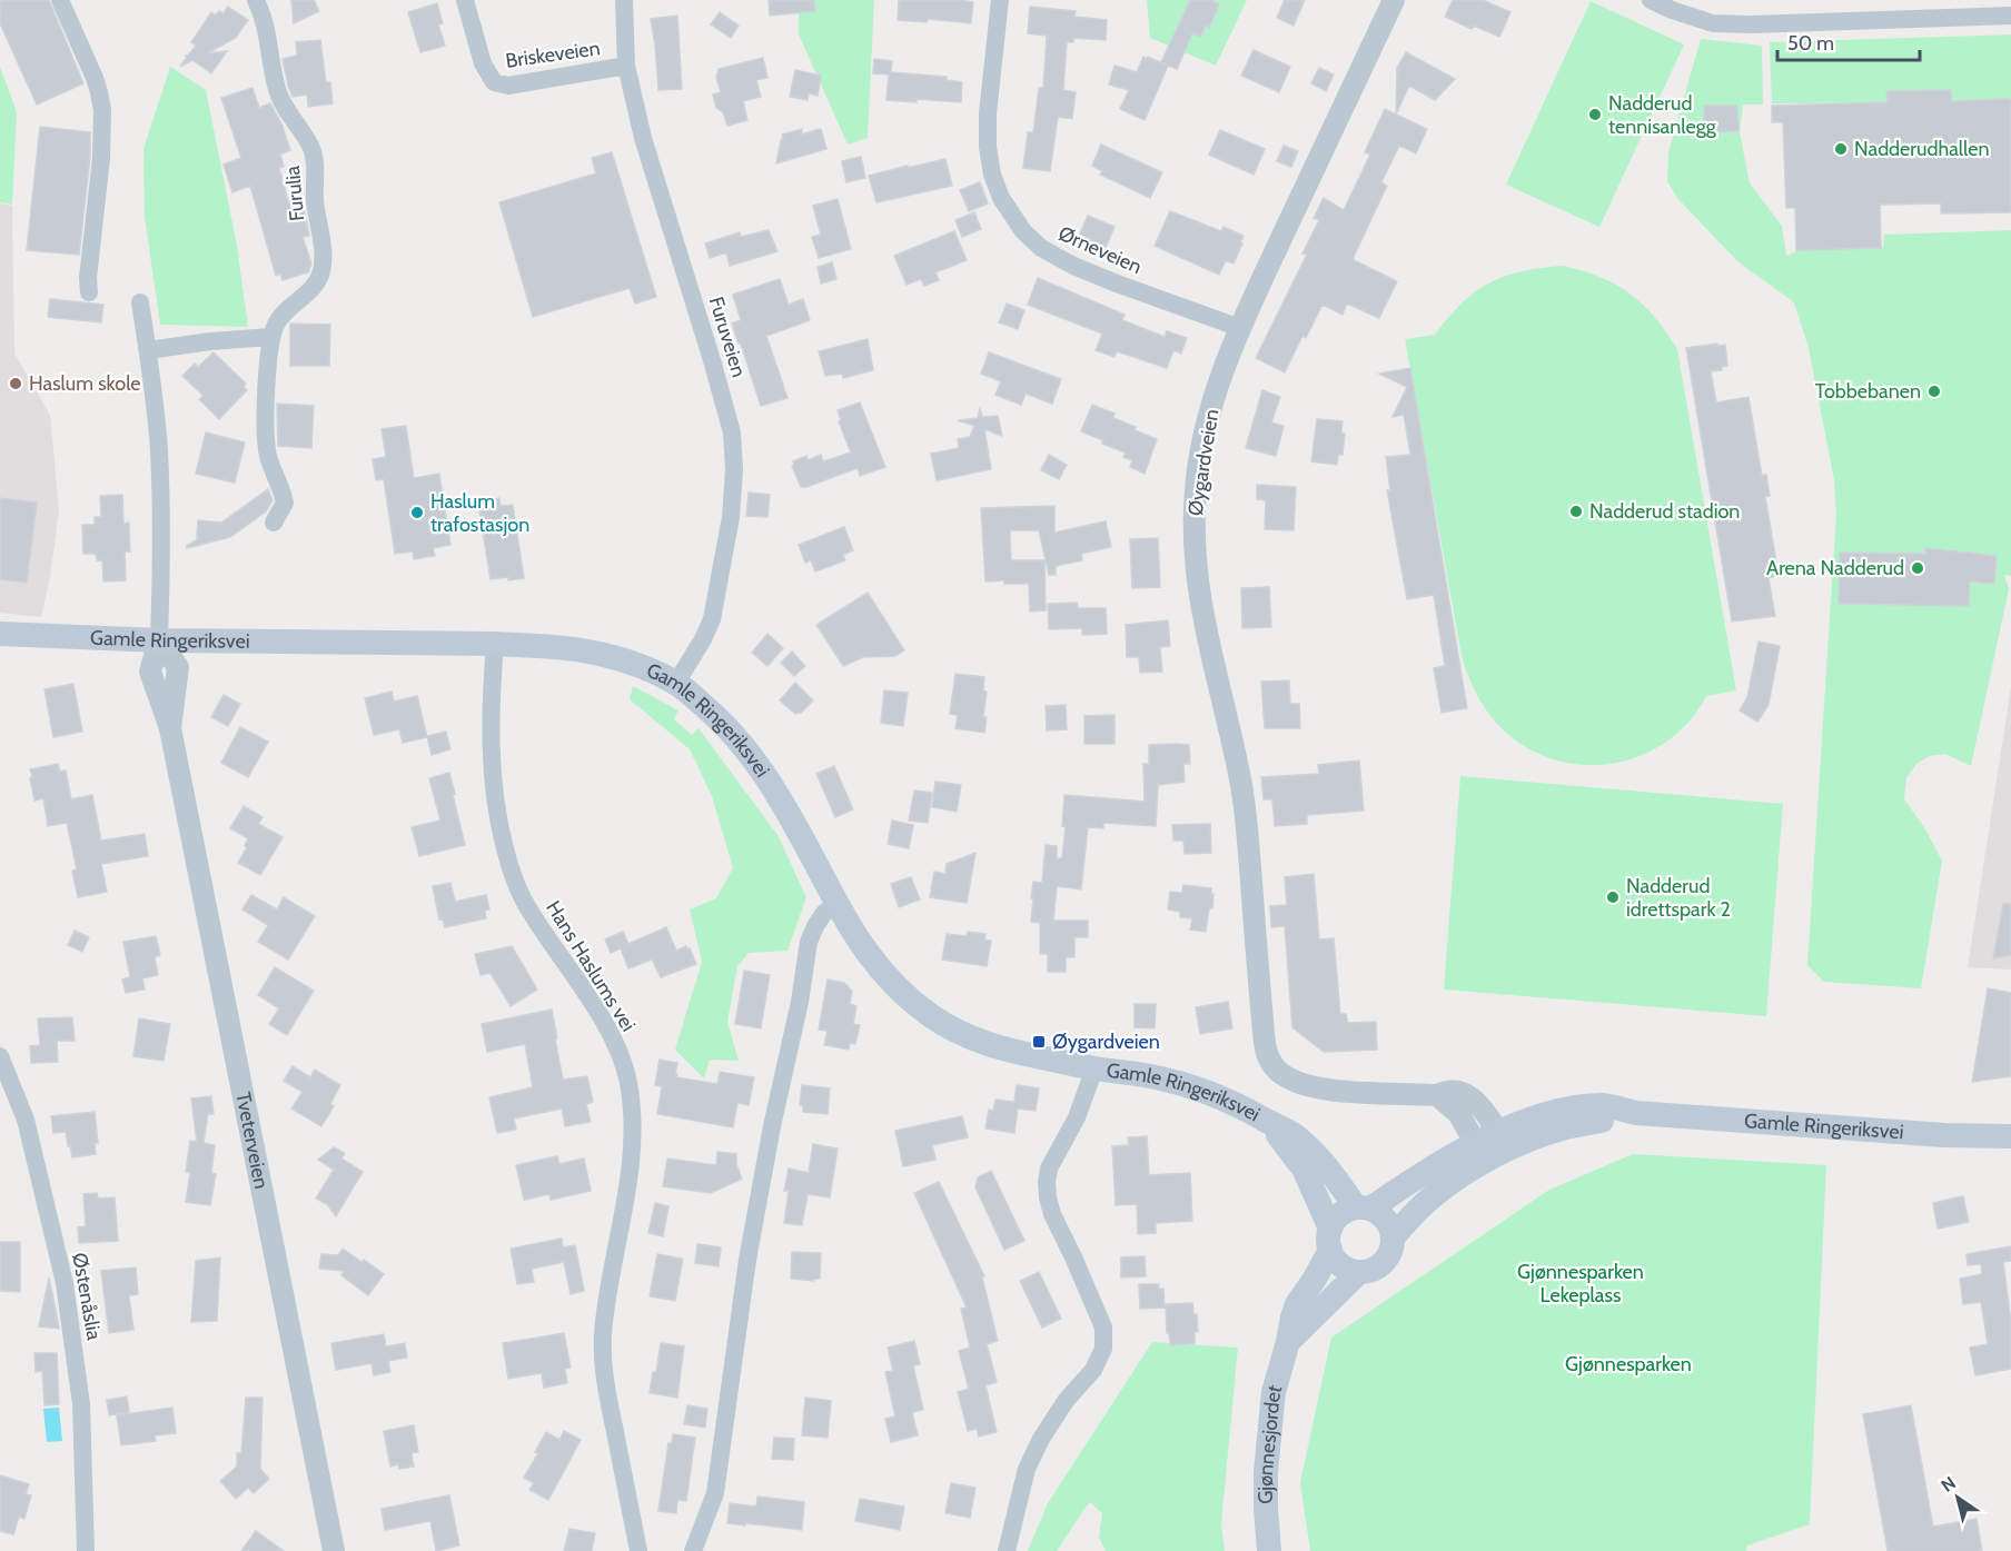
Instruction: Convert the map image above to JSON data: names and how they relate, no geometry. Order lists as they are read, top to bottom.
{
  "streets": {
    "main road": ["Gamle Ringeriksvei", "Gjønnesjordet"],
    "street": [
      "Briskeveien",
      "Furulia",
      "Ørneveien",
      "Furuveien",
      "Øygardveien",
      "Hans Haslums vei",
      "Tveterveien",
      "Østenåslia"
    ]
  },
  "crossings": [
    ["Briskeveien", "Furuveien"],
    ["Ørneveien", "Øygardveien"],
    ["Furuveien", "Gamle Ringeriksvei"],
    ["Øygardveien", "Gamle Ringeriksvei"],
    ["Gamle Ringeriksvei", "Hans Haslums vei"],
    ["Gamle Ringeriksvei", "Tveterveien"],
    ["Gamle Ringeriksvei", "Gjønnesjordet"]
  ],
  "parks": ["Gjønnesparken Lekeplass", "Gjønnesparken"],
  "places": {
    "other": [
      "Nadderud tennisanlegg",
      "Nadderudhallen",
      "Haslum skole",
      "Tobbebanen",
      "Nadderud stadion",
      "Haslum trafostasjon",
      "Arena Nadderud",
      "Nadderud idrettspark 2"
    ],
    "transit": ["Øygardveien"]
  },
  "scale_bar": "50 m",
  "north": "top left"
}
